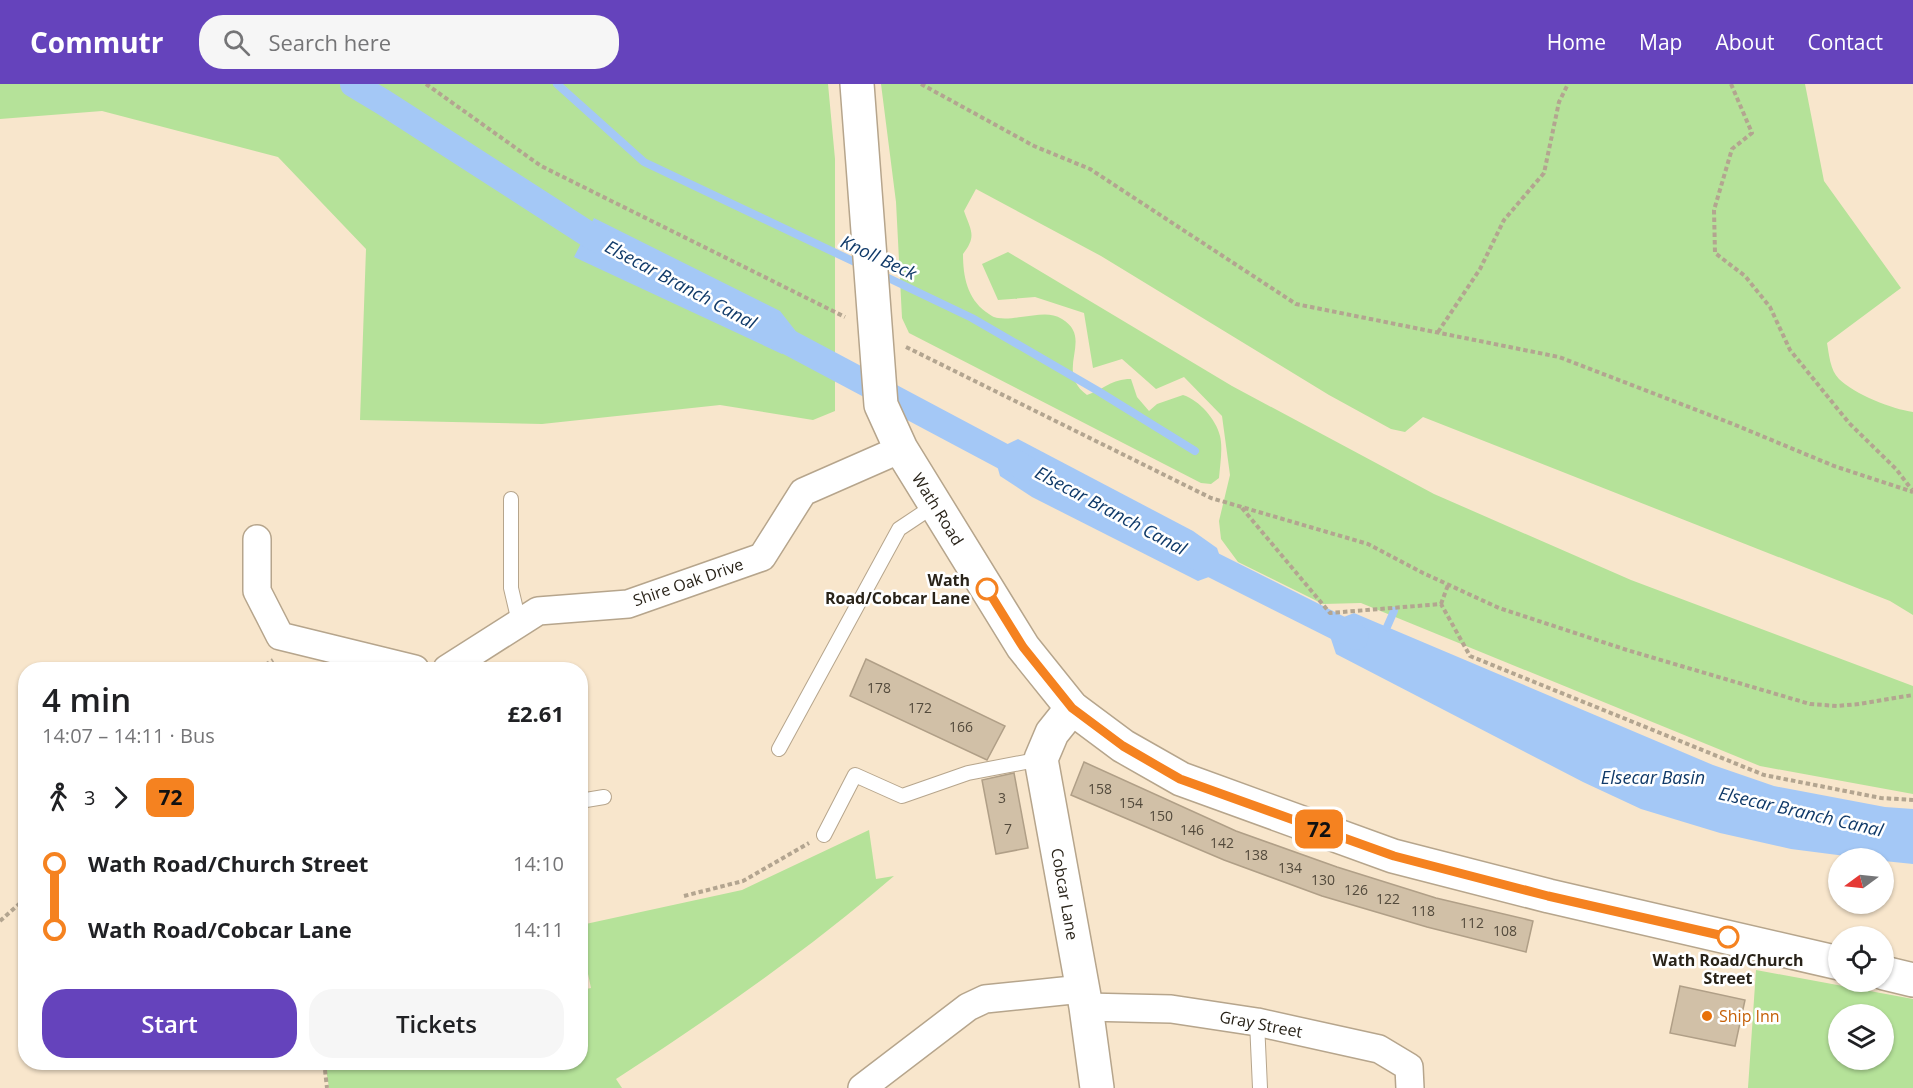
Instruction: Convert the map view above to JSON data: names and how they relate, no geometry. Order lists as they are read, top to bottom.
{
  "streets": {
    "main road": ["Wath Road", "Cobcar Lane"],
    "street": ["Shire Oak Drive", "Gray Street"]
  },
  "crossings": [
    ["Wath Road", "Shire Oak Drive"],
    ["Cobcar Lane", "Gray Street"]
  ],
  "water": ["Knoll Beck", "Elsecar Branch Canal", "Elsecar Basin"],
  "places": ["Wath Road/Cobcar Lane", "Wath Road/Church Street", "Ship Inn"],
  "lines": ["bus line 72"],
  "house_numbers": [
    "178",
    "172",
    "166",
    "158",
    "3",
    "154",
    "150",
    "7",
    "146",
    "142",
    "138",
    "134",
    "130",
    "126",
    "122",
    "118",
    "112",
    "108"
  ],
  "north": "left",
  "page": {
    "header": "Commutr",
    "search": "Search here",
    "nav": [
      "Home",
      "Map",
      "About",
      "Contact"
    ],
    "on_map": "72",
    "heading": ["4 min", "14:07 – 14:11 · Bus", "£2.61"],
    "legs": ["3", "72"],
    "list": [
      {
        "name": "Wath Road/Church Street",
        "value": "14:10"
      },
      {
        "name": "Wath Road/Cobcar Lane",
        "value": "14:11"
      }
    ],
    "buttons": ["Start", "Tickets"]
  }
}
